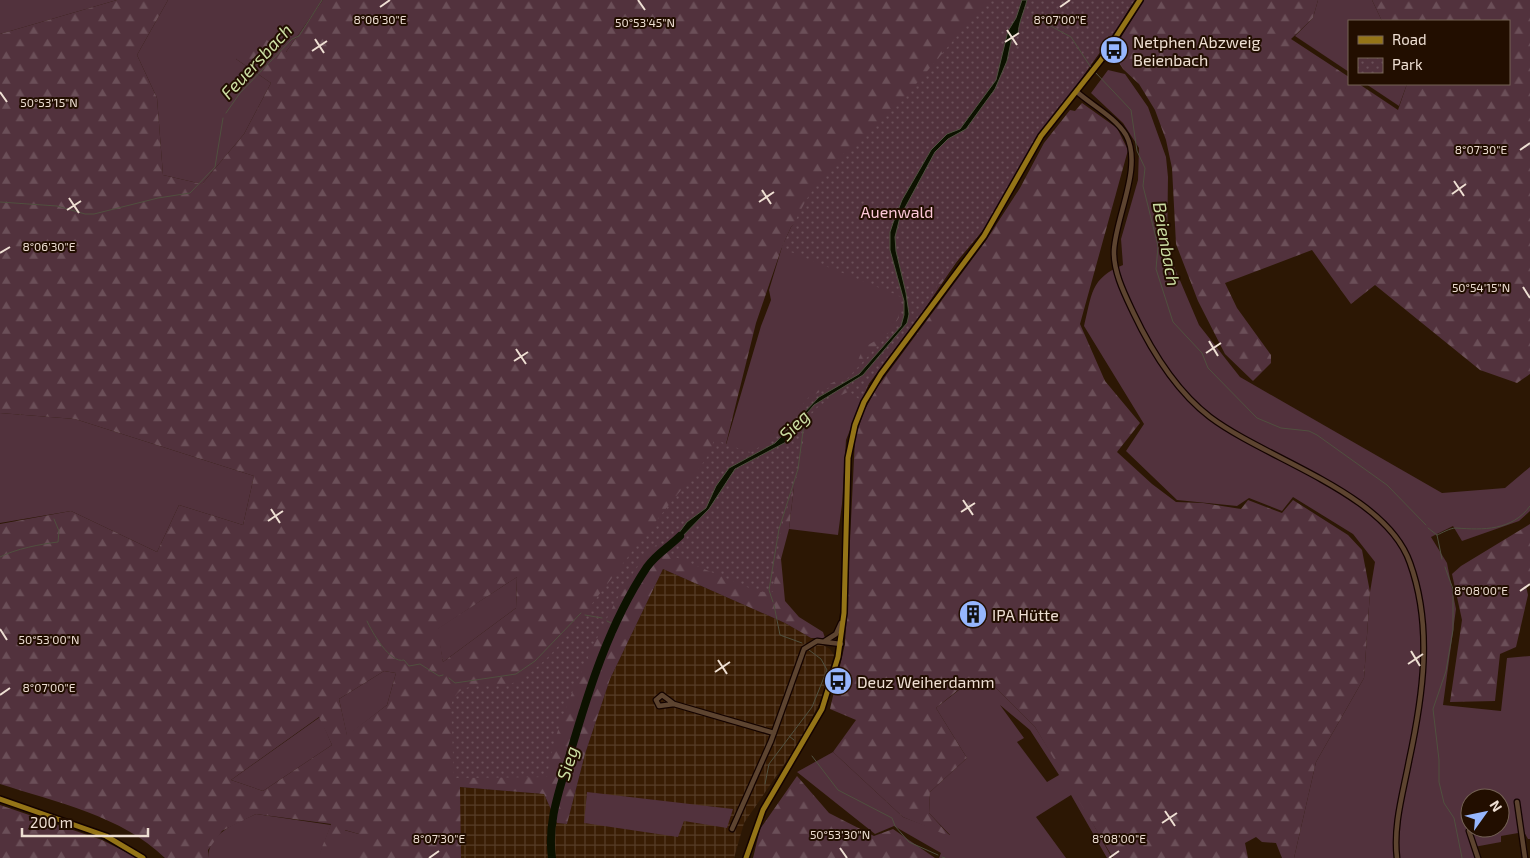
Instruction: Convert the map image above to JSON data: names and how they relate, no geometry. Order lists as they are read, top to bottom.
{
  "water": ["Feuersbach", "Beienbach", "Sieg"],
  "parks": ["Auenwald"],
  "places": {
    "bus stop": ["Netphen Abzweig Beienbach", "Deuz Weiherdamm"],
    "building": ["IPA Hütte"]
  },
  "legend": ["Road", "Park"],
  "scale_bar": "200 m",
  "north": "top right",
  "coordinates": [
    "8°06'30\"E",
    "8°07'00\"E",
    "50°53'45\"N",
    "50°53'15\"N",
    "8°07'30\"E",
    "50°54'15\"N",
    "8°08'00\"E",
    "50°53'00\"N",
    "50°53'30\"N"
  ]
}
